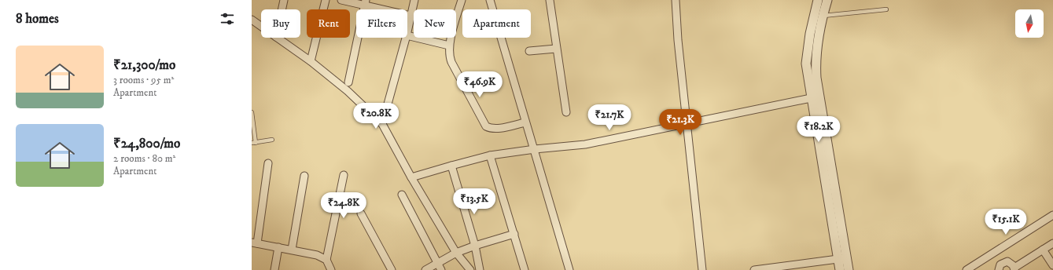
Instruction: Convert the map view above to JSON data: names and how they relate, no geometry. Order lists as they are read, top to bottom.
{
  "north": "bottom",
  "page": {
    "heading": "8 homes",
    "chip": [
      "Buy",
      "Rent",
      "Filters",
      "New",
      "Apartment"
    ],
    "list": [
      {
        "name": "₹21,300/mo",
        "note": "3 rooms · 95 m² · Apartment"
      },
      {
        "name": "₹24,800/mo",
        "note": "2 rooms · 80 m² · Apartment"
      }
    ],
    "price": [
      "₹46.9K",
      "₹20.8K",
      "₹21.7K",
      "₹21.3K",
      "₹18.2K",
      "₹13.5K",
      "₹24.8K",
      "₹15.1K"
    ]
  }
}
